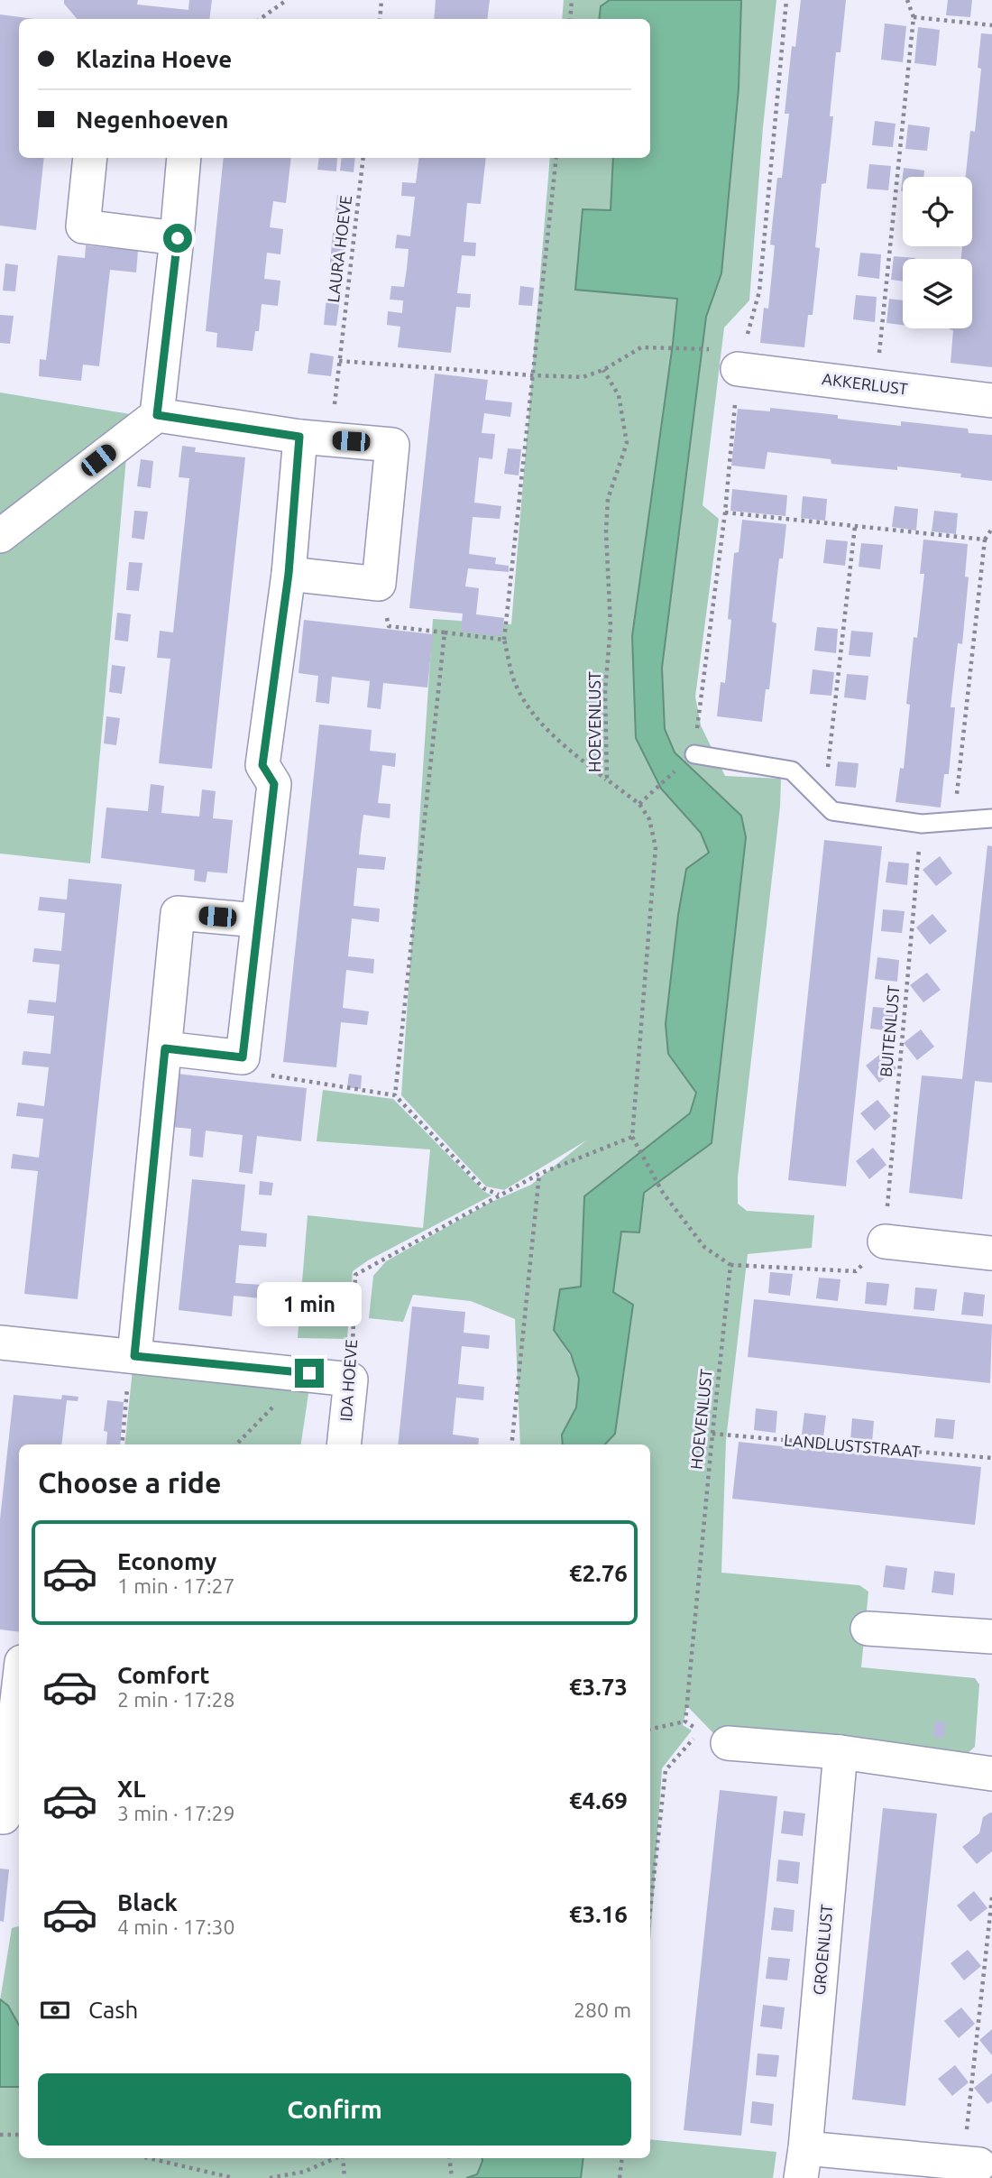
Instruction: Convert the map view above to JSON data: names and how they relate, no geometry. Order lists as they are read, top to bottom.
{
  "streets": {
    "street": ["AKKERLUST", "IDA HOEVE", "GROENLUST"],
    "path": [
      "LAURA HOEVE",
      "HOEVENLUST",
      "BUITENLUST",
      "LANDLUSTSTRAAT"
    ]
  },
  "crossings": [
    ["HOEVENLUST", "LANDLUSTSTRAAT"]
  ],
  "page": {
    "banner": ["Klazina Hoeve", "Negenhoeven"],
    "bubble": "1 min",
    "heading": "Choose a ride",
    "list": [
      {
        "name": "Economy",
        "note": "1 min · 17:27",
        "value": "€2.76"
      },
      {
        "name": "Comfort",
        "note": "2 min · 17:28",
        "value": "€3.73"
      },
      {
        "name": "XL",
        "note": "3 min · 17:29",
        "value": "€4.69"
      },
      {
        "name": "Black",
        "note": "4 min · 17:30",
        "value": "€3.16"
      }
    ],
    "pay": ["Cash", "280 m"],
    "buttons": "Confirm"
  }
}
